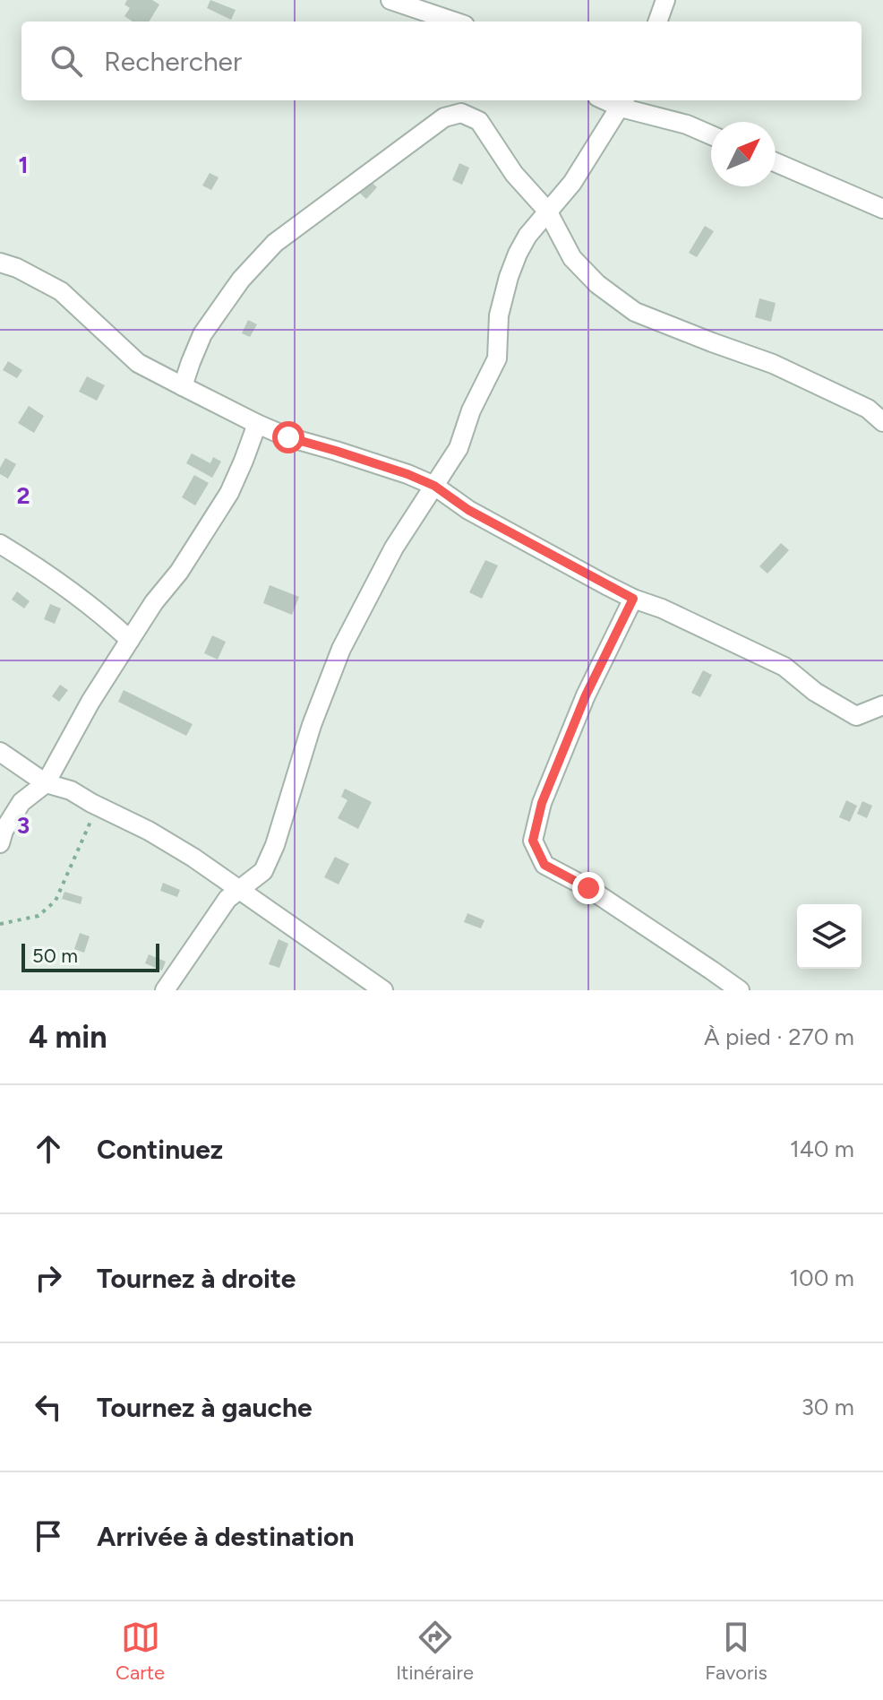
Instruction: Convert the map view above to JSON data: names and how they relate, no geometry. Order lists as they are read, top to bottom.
{
  "scale_bar": "50 m",
  "north": "top right",
  "page": {
    "search": "Rechercher",
    "scale": "50 m",
    "heading": ["4 min", "À pied · 270 m"],
    "list": [
      ["Continuez", "140 m"],
      ["Tournez à droite", "100 m"],
      ["Tournez à gauche", "30 m"],
      "Arrivée à destination"
    ],
    "nav": ["Carte", "Itinéraire", "Favoris"]
  },
  "grid": {
    "rows": ["1", "2", "3"]
  }
}
